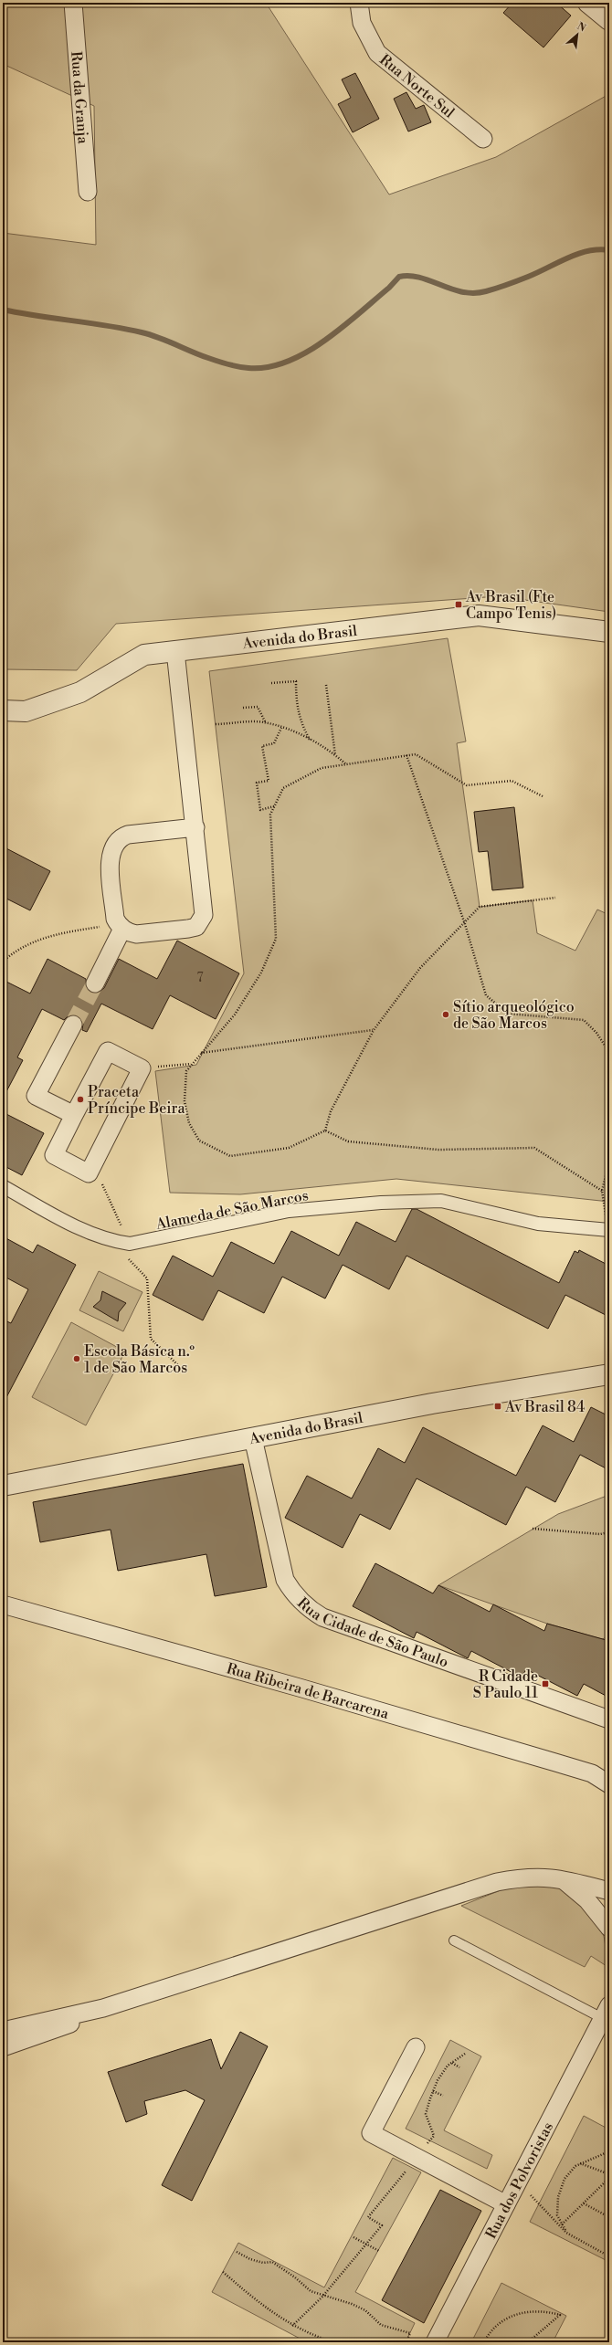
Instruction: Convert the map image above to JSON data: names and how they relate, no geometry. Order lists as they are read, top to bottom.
{
  "streets": {
    "street": [
      "Rua Norte Sul",
      "Rua da Granja",
      "Avenida do Brasil",
      "Alameda de São Marcos",
      "Rua Cidade de São Paulo",
      "Rua Ribeira de Barcarena",
      "Rua dos Polvoristas"
    ]
  },
  "crossings": [
    ["Avenida do Brasil", "Rua Cidade de São Paulo"]
  ],
  "places": {
    "transit": ["Av Brasil (Fte Campo Tenis)", "Av Brasil 84", "R Cidade S Paulo 11"],
    "other": ["Sítio arqueológico de São Marcos", "Praceta Príncipe Beira", "Escola Básica n.º 1 de São Marcos"]
  },
  "house_numbers": ["7"],
  "north": "top right"
}
